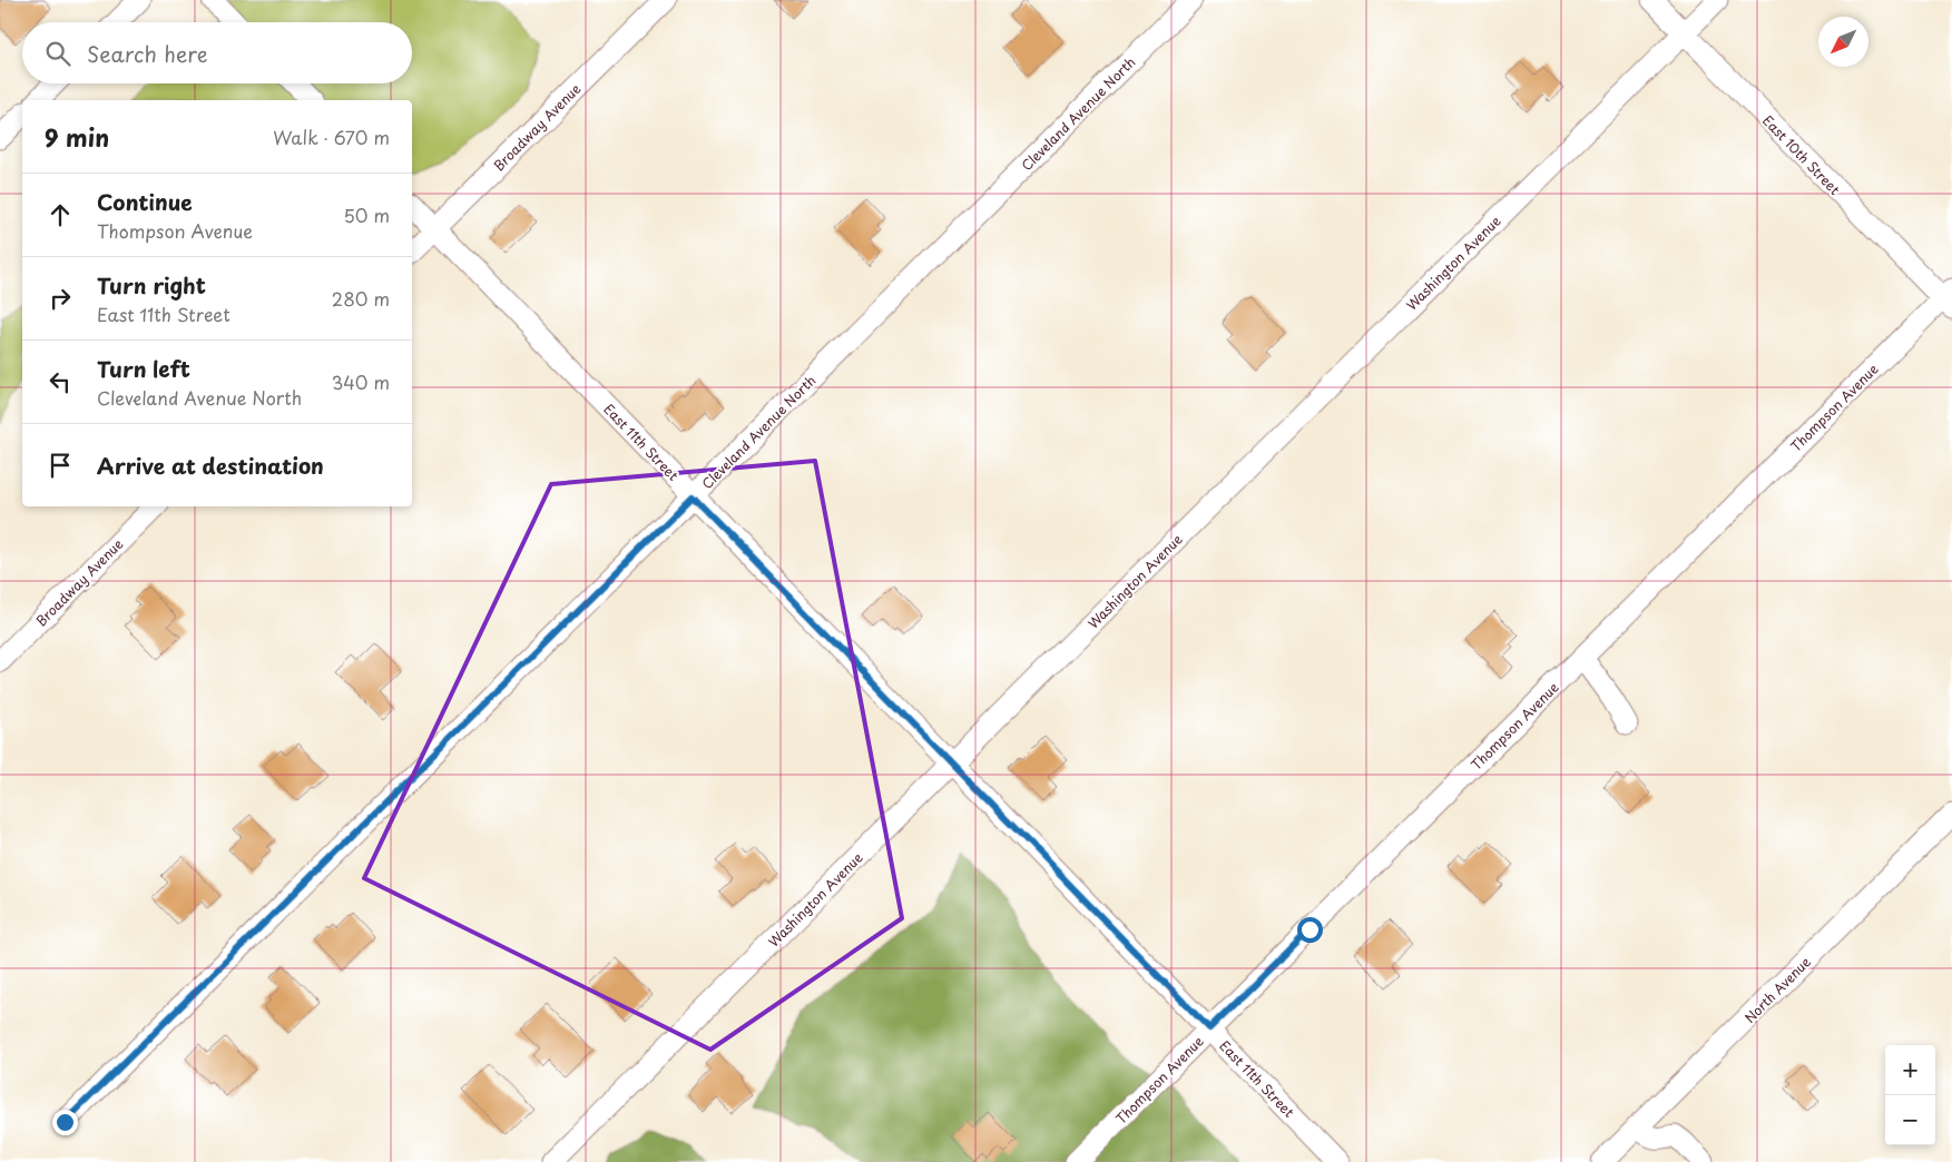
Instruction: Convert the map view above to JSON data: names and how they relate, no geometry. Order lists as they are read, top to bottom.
{
  "streets": {
    "street": [
      "Cleveland Avenue North",
      "Broadway Avenue",
      "East 10th Street",
      "Washington Avenue",
      "Thompson Avenue",
      "East 11th Street",
      "North Avenue"
    ]
  },
  "crossings": [
    ["Cleveland Avenue North", "East 11th Street"],
    ["Broadway Avenue", "East 11th Street"],
    ["East 10th Street", "Washington Avenue"],
    ["East 10th Street", "Thompson Avenue"],
    ["Washington Avenue", "East 11th Street"],
    ["Thompson Avenue", "East 11th Street"]
  ],
  "north": "bottom left",
  "page": {
    "search": "Search here",
    "heading": ["9 min", "Walk · 670 m"],
    "list": [
      ["Continue", "Thompson Avenue", "50 m"],
      ["Turn right", "East 11th Street", "280 m"],
      ["Turn left", "Cleveland Avenue North", "340 m"],
      "Arrive at destination"
    ],
    "map_buttons": ["+", "−"]
  }
}
